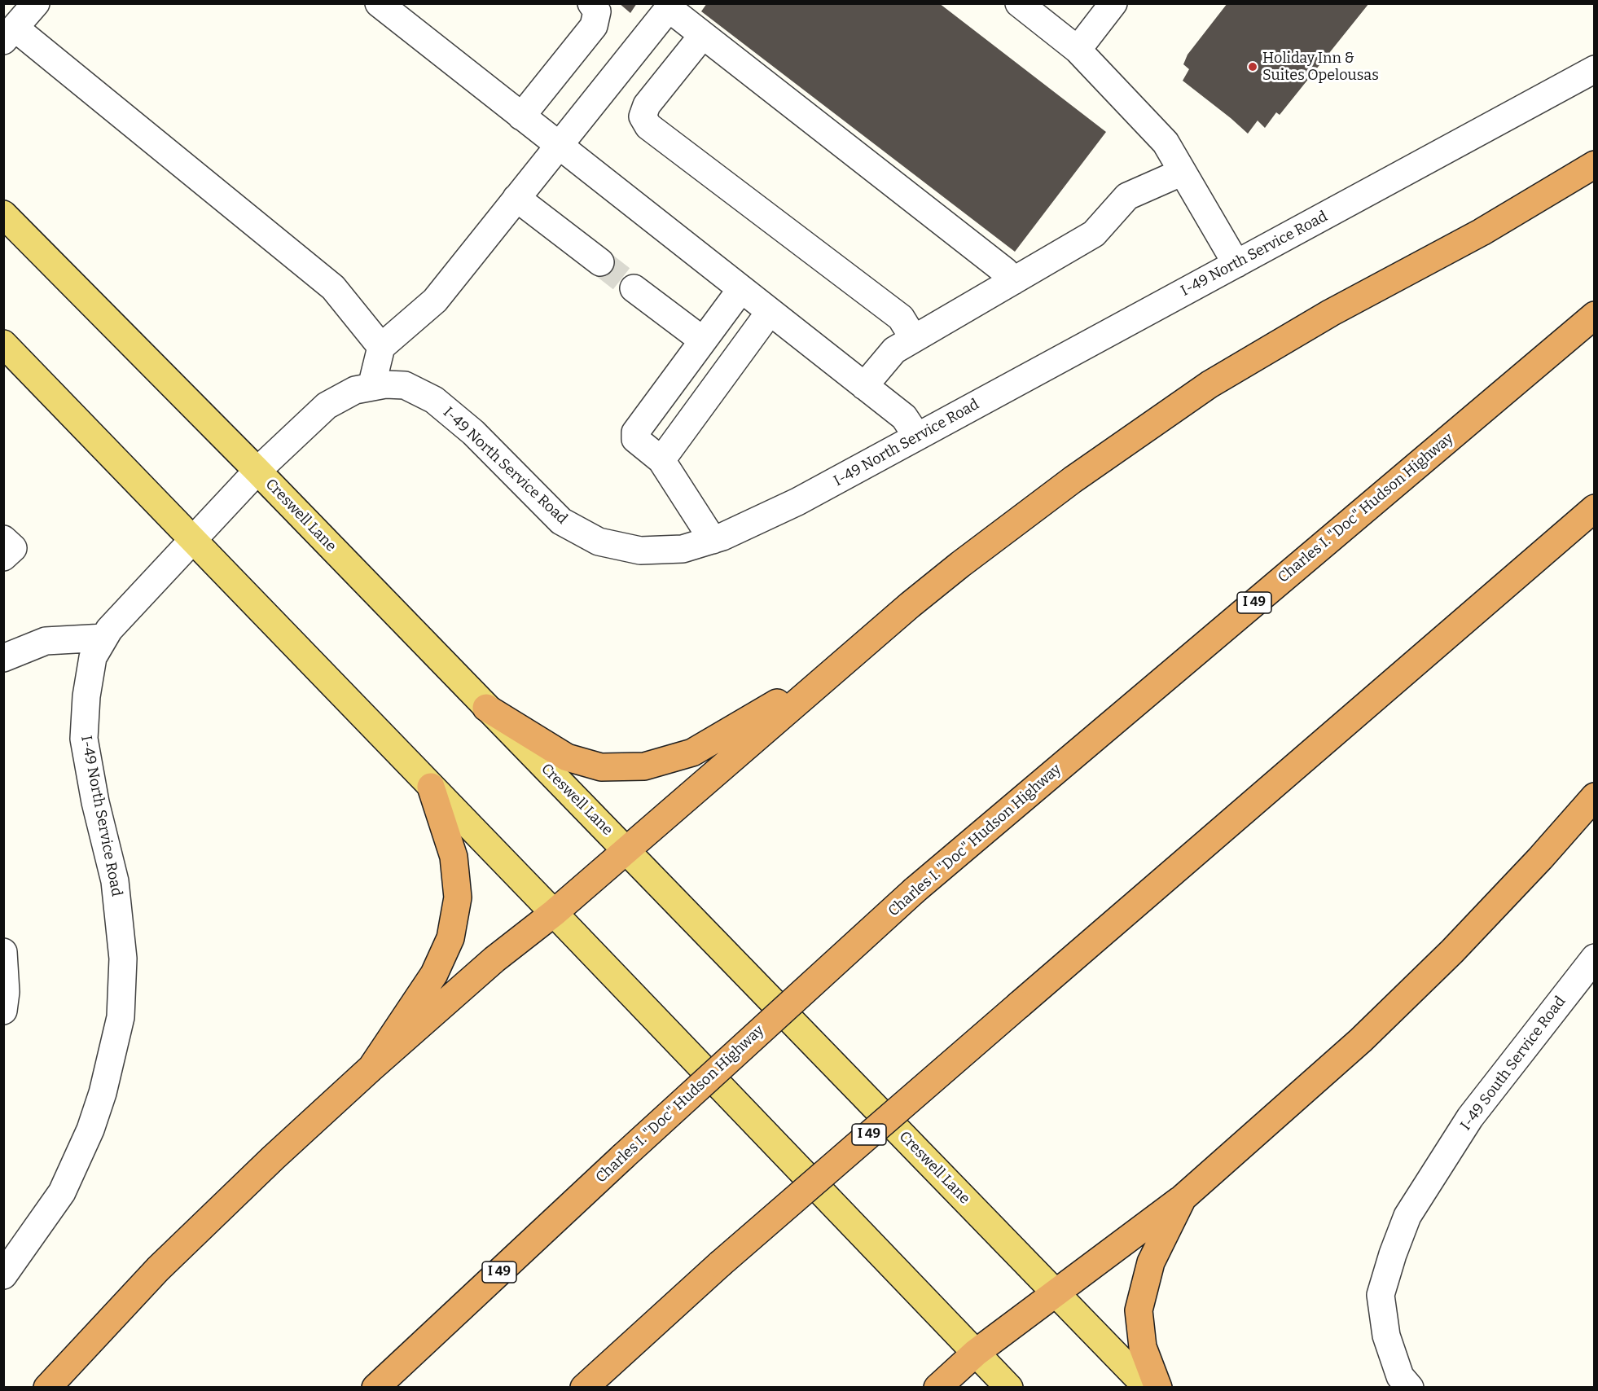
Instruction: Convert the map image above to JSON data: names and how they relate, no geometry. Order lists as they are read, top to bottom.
{
  "streets": {
    "highway": ["Charles I. \"Doc\" Hudson Highway", "I 49"],
    "main road": ["Creswell Lane"],
    "street": ["I-49 North Service Road", "I-49 South Service Road"]
  },
  "crossings": [
    ["I-49 North Service Road", "Creswell Lane"]
  ],
  "places": ["Holiday Inn & Suites Opelousas"]
}
